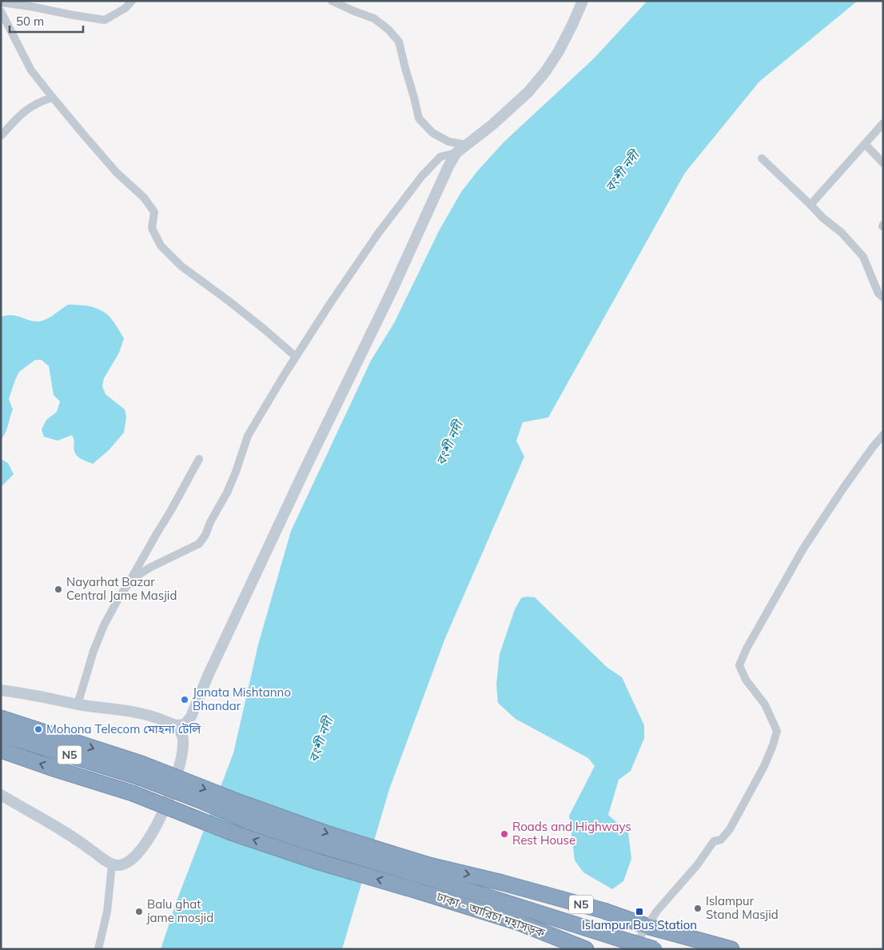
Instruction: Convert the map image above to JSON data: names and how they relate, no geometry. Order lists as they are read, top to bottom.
{
  "streets": {
    "highway": ["N5", "ঢাকা - আরিচা মহাসড়ক"]
  },
  "water": ["বংশী নদী"],
  "places": {
    "other": [
      "Nayarhat Bazar Central Jame Masjid",
      "Janata Mishtanno Bhandar",
      "Mohona Telecom মোহনা টেলি",
      "Roads and Highways Rest House",
      "Islampur Stand Masjid",
      "Balu ghat jame mosjid"
    ],
    "transit": ["Islampur Bus Station"]
  },
  "scale_bar": "50 m"
}
